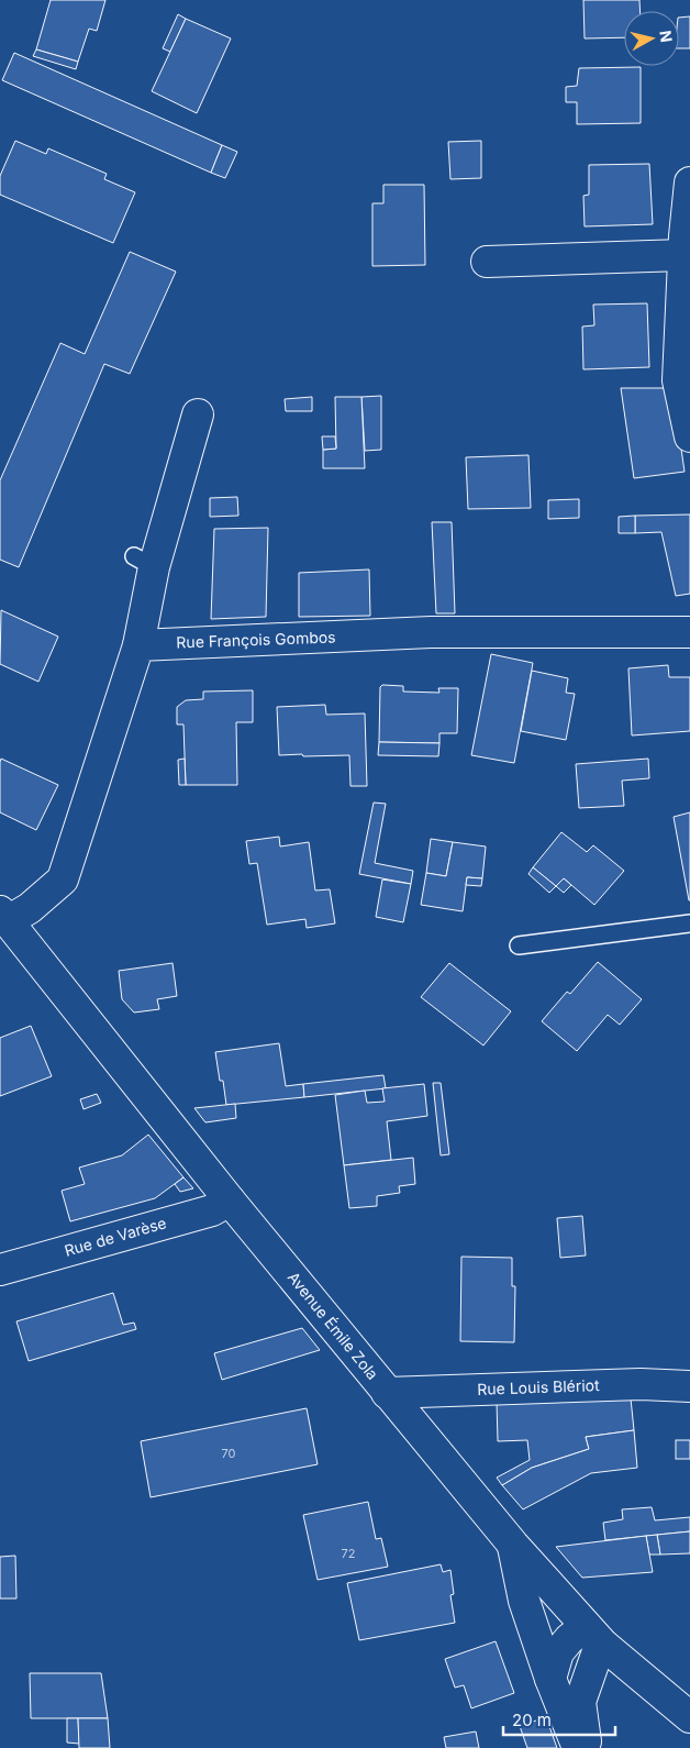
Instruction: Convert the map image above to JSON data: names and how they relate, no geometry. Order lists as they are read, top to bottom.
{
  "streets": {
    "street": [
      "Rue François Gombos",
      "Rue de Varèse",
      "Avenue Émile Zola",
      "Rue Louis Blériot"
    ]
  },
  "crossings": [
    ["Rue de Varèse", "Avenue Émile Zola"],
    ["Avenue Émile Zola", "Rue Louis Blériot"]
  ],
  "house_numbers": ["70", "72"],
  "scale_bar": "20 m",
  "north": "right"
}
